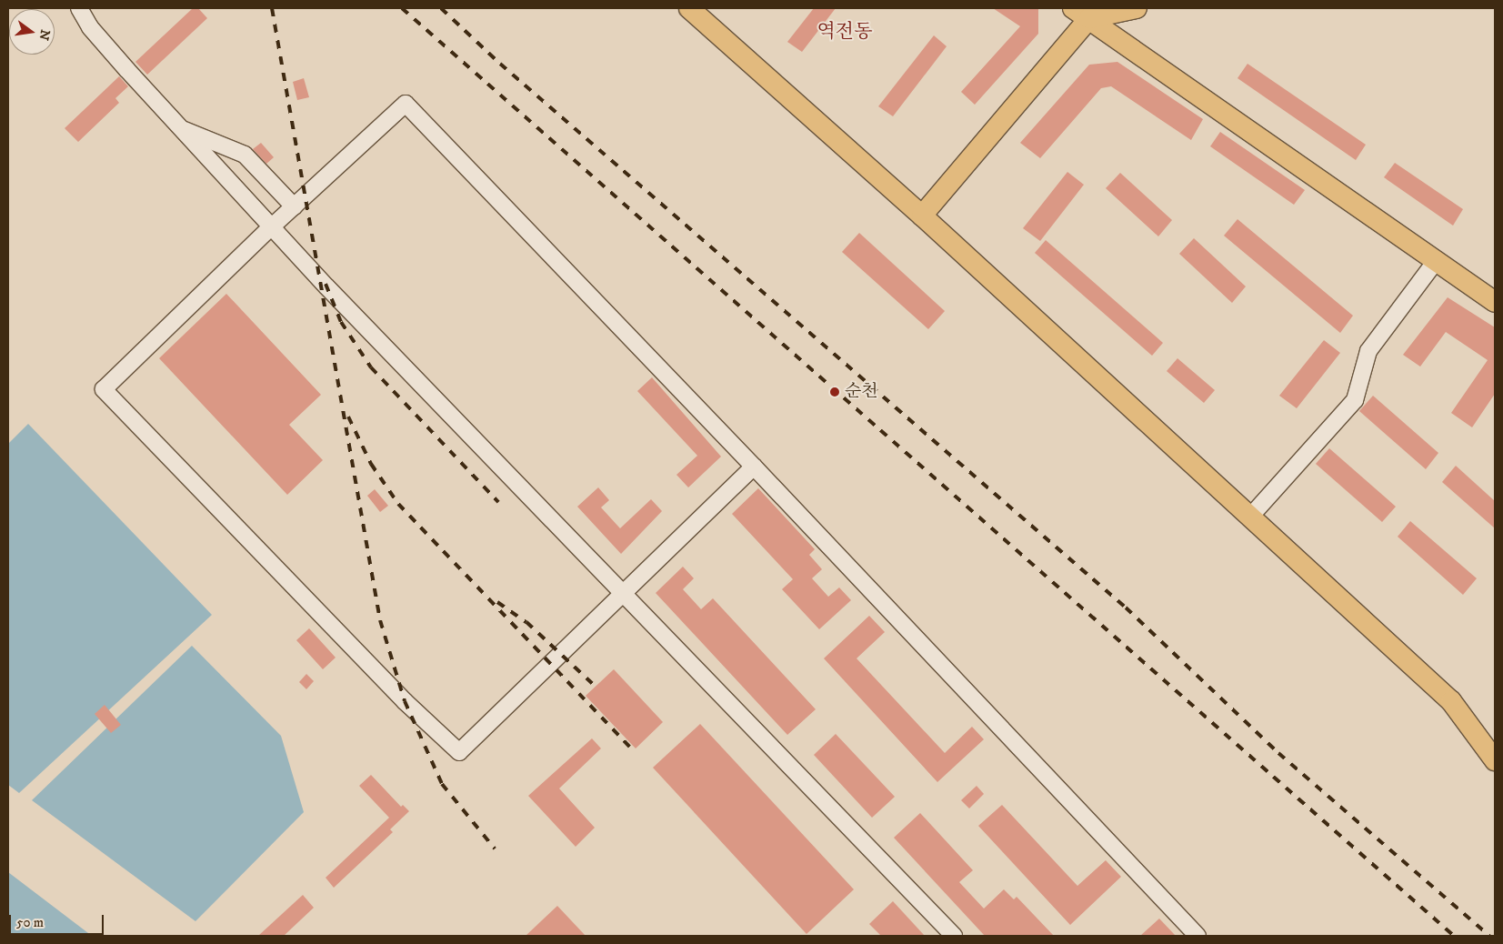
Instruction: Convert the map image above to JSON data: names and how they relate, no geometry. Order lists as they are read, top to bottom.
{
  "districts": ["역전동"],
  "places": ["순천"],
  "scale_bar": "50 m",
  "north": "right"
}
